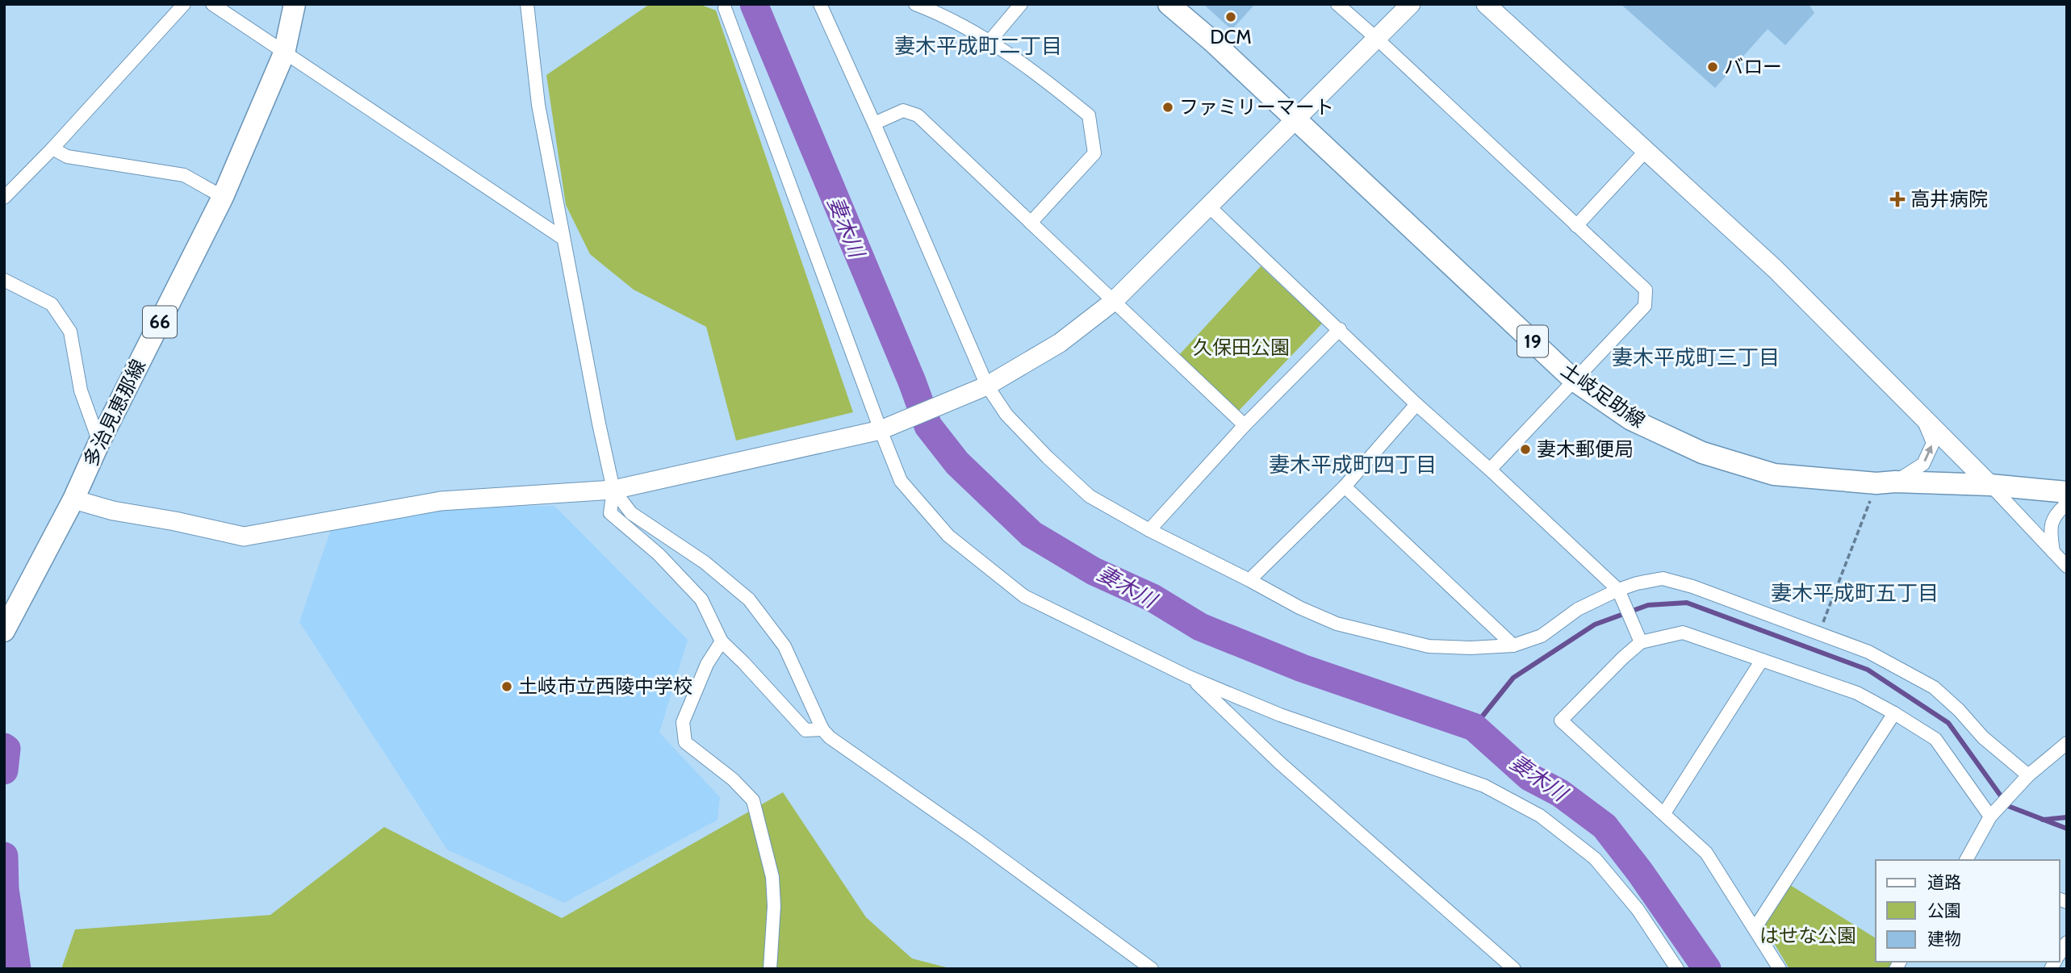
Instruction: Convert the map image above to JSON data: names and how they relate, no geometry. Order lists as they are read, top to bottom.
{
  "streets": {
    "main road": [
      "66",
      "19",
      "土岐足助線",
      "多治見恵那線"
    ]
  },
  "districts": [
    "妻木平成町二丁目",
    "妻木平成町三丁目",
    "妻木平成町四丁目",
    "妻木平成町五丁目"
  ],
  "water": ["妻木川"],
  "parks": ["久保田公園", "はせな公園"],
  "places": {
    "other": [
      "DCM",
      "バロー",
      "ファミリーマート",
      "妻木郵便局",
      "土岐市立西陵中学校"
    ],
    "health": ["高井病院"]
  },
  "legend": ["道路", "公園", "建物"]
}
